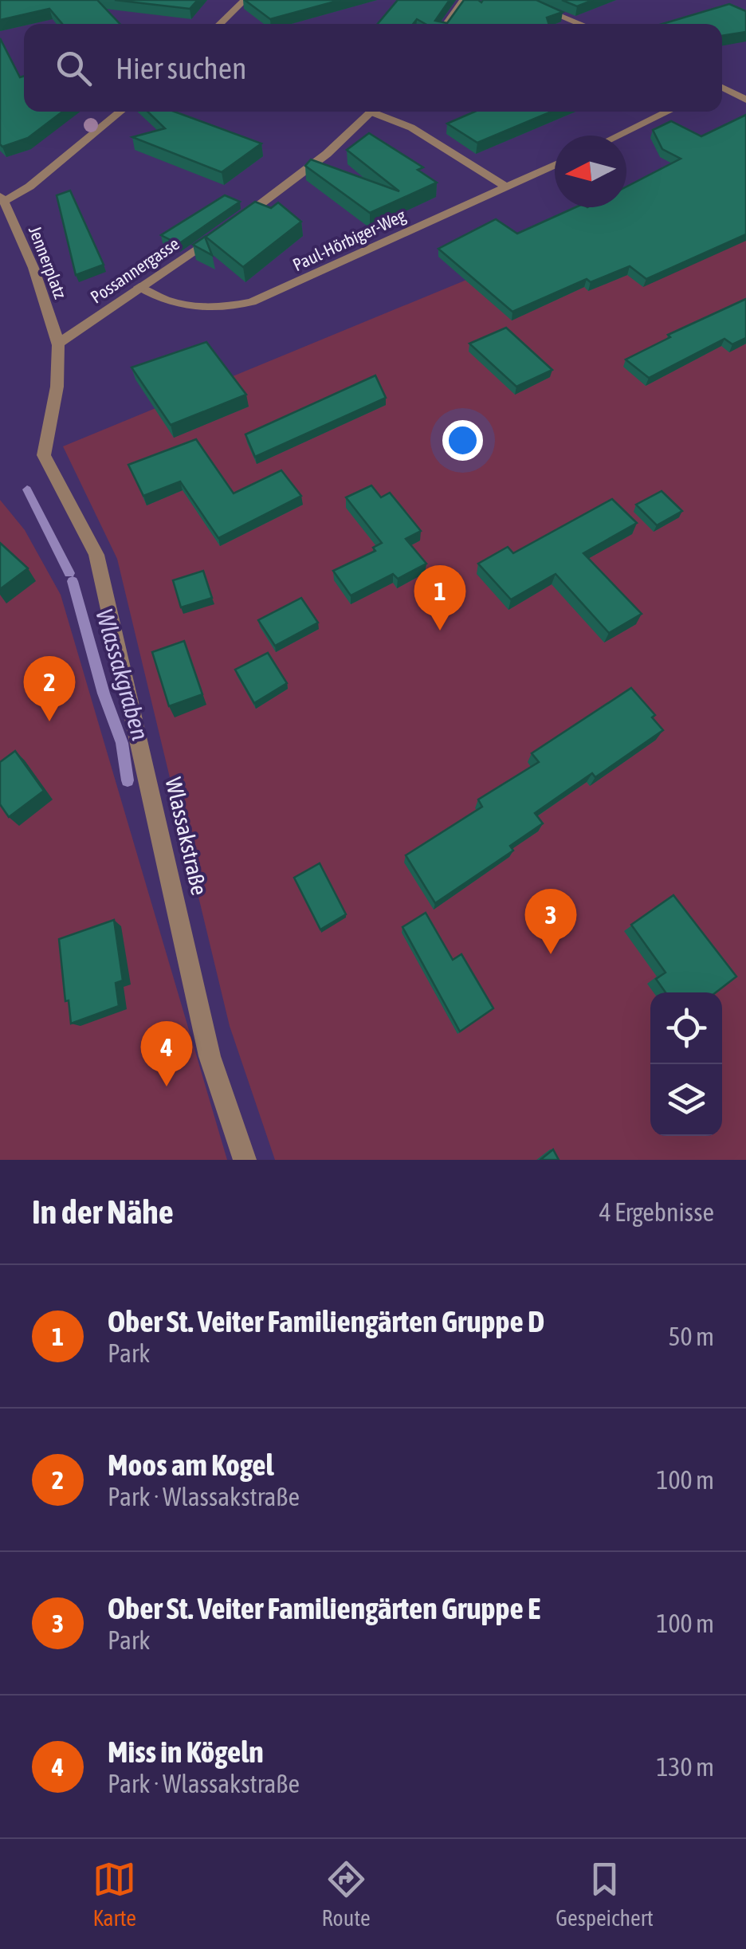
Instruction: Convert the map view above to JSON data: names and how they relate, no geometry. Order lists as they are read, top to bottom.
{
  "streets": {
    "street": [
      "Paul-Hörbiger-Weg",
      "Jennerplatz",
      "Possannergasse",
      "Wlassakstraße"
    ]
  },
  "crossings": [
    ["Paul-Hörbiger-Weg", "Possannergasse"],
    ["Jennerplatz", "Possannergasse"],
    ["Jennerplatz", "Wlassakstraße"],
    ["Possannergasse", "Wlassakstraße"]
  ],
  "water": ["Wlassakgraben"],
  "north": "left",
  "page": {
    "search": "Hier suchen",
    "pins": [
      "1",
      "2",
      "3",
      "4"
    ],
    "heading": ["In der Nähe", "4 Ergebnisse"],
    "list": [
      {
        "mark": "1",
        "name": "Ober St. Veiter Familiengärten Gruppe D",
        "note": "Park",
        "value": "50 m"
      },
      {
        "mark": "2",
        "name": "Moos am Kogel",
        "note": "Park · Wlassakstraße",
        "value": "100 m"
      },
      {
        "mark": "3",
        "name": "Ober St. Veiter Familiengärten Gruppe E",
        "note": "Park",
        "value": "100 m"
      },
      {
        "mark": "4",
        "name": "Miss in Kögeln",
        "note": "Park · Wlassakstraße",
        "value": "130 m"
      }
    ],
    "nav": ["Karte", "Route", "Gespeichert"]
  }
}
